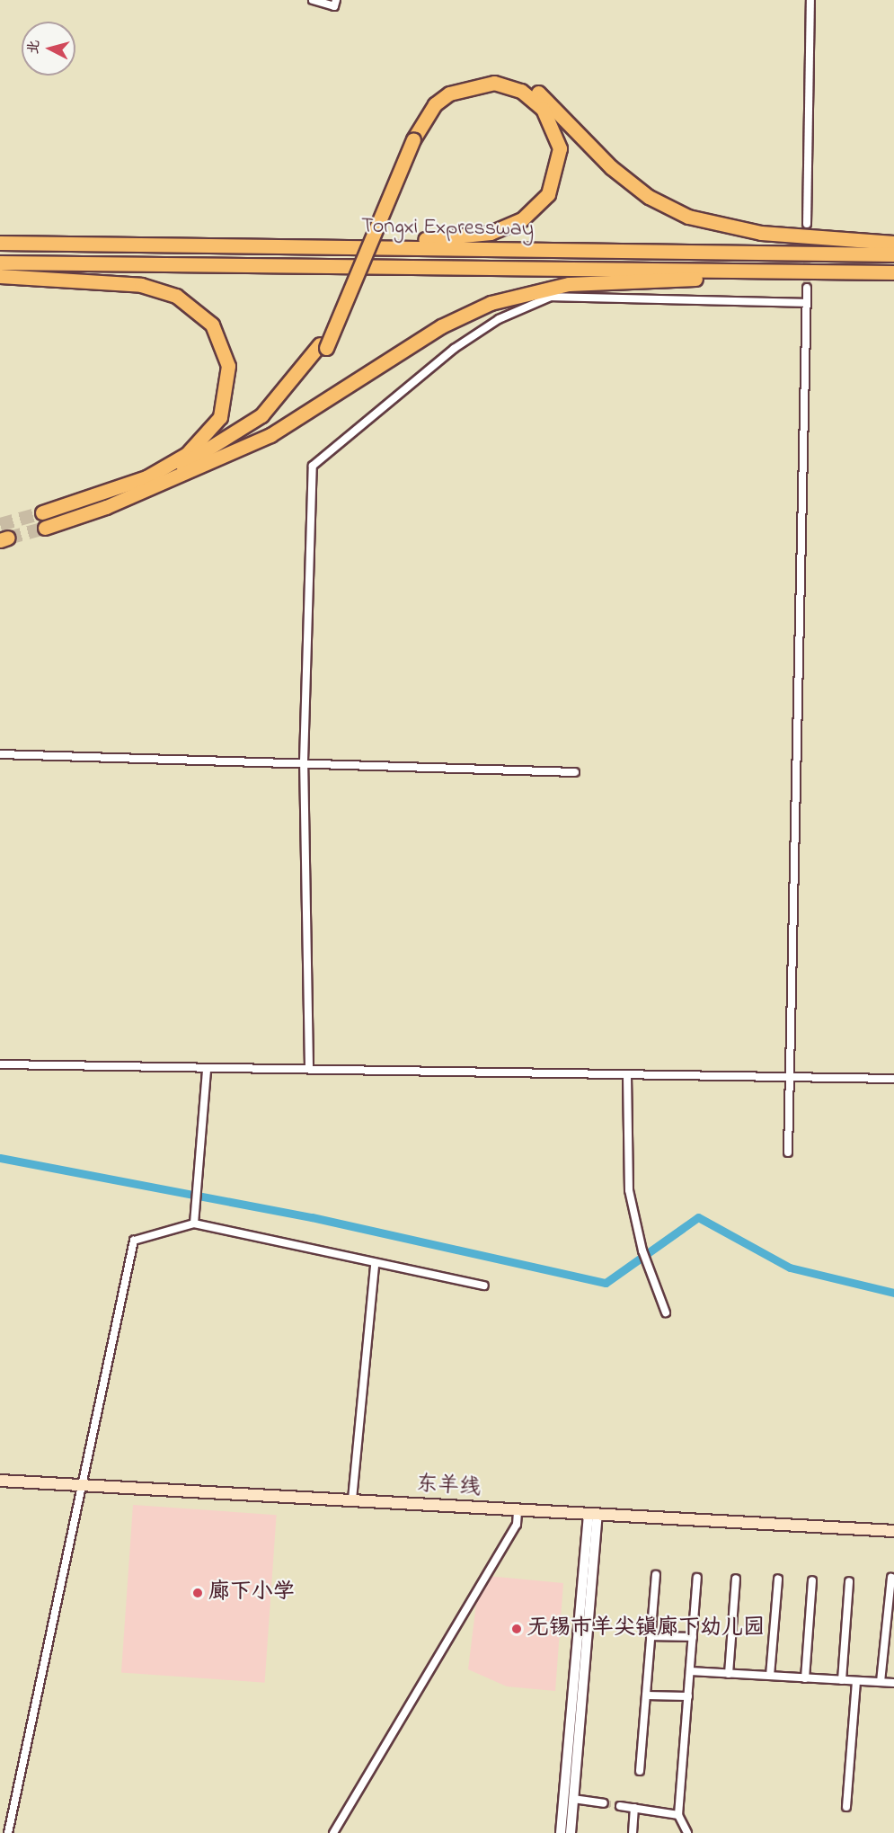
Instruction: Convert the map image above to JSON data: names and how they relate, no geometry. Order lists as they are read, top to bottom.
{
  "streets": {
    "highway": ["Tongxi Expressway"],
    "main road": ["东羊线"]
  },
  "places": ["廊下小学", "无锡市羊尖镇廊下幼儿园"],
  "north": "left"
}
